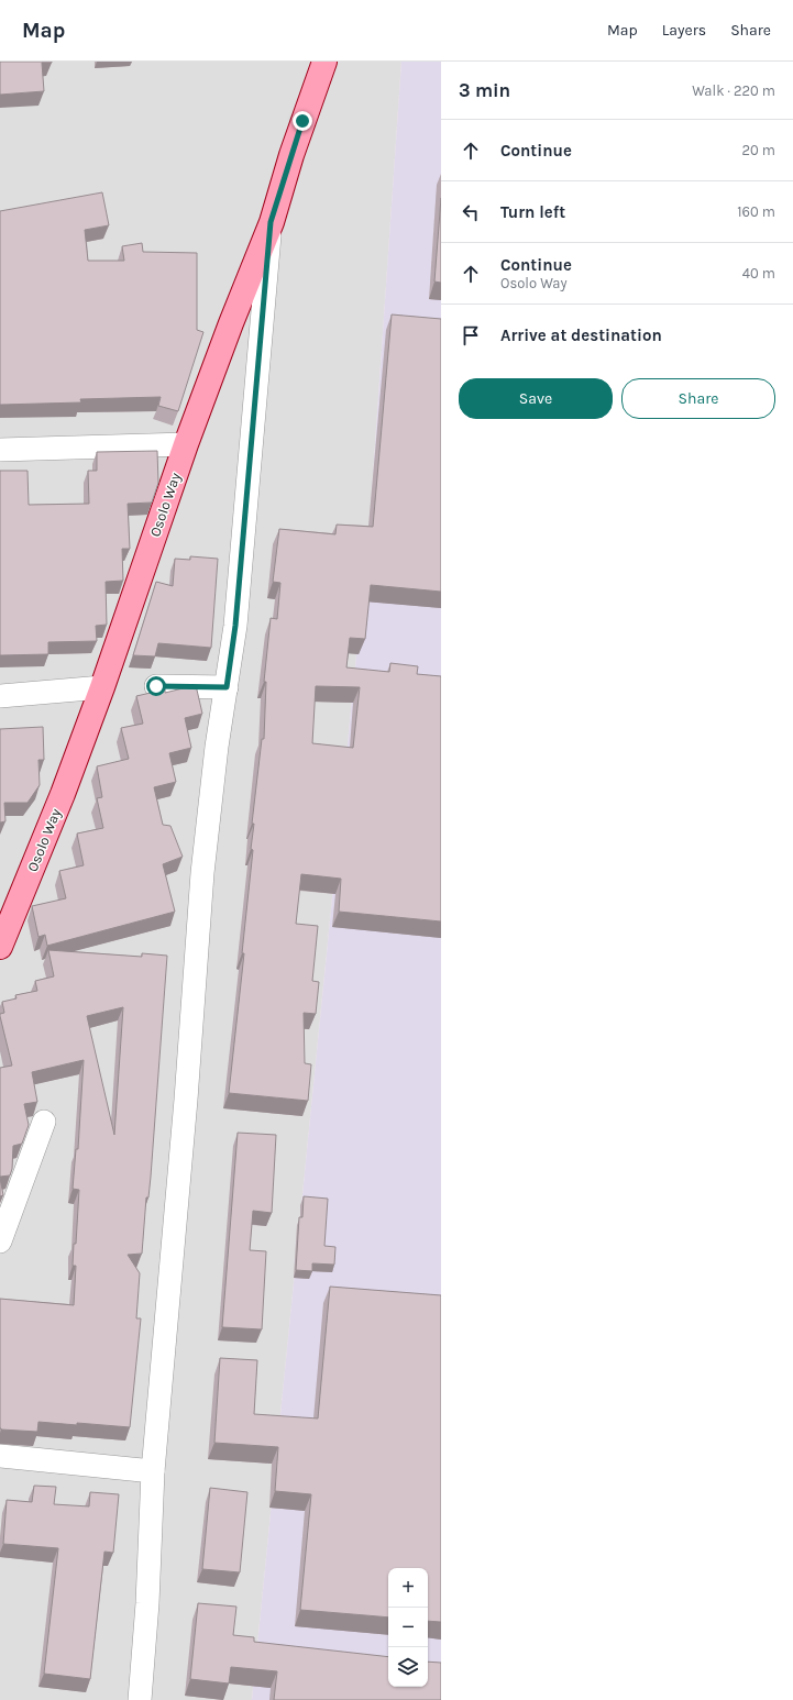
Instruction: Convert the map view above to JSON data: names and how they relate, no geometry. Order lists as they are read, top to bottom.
{
  "streets": {
    "main road": ["Osolo Way"]
  },
  "page": {
    "header": "Map",
    "nav": ["Map", "Layers", "Share"],
    "heading": ["3 min", "Walk · 220 m"],
    "list": [
      ["Continue", "20 m"],
      ["Turn left", "160 m"],
      ["Continue", "Osolo Way", "40 m"],
      "Arrive at destination"
    ],
    "buttons": ["Save", "Share"],
    "map_buttons": ["+", "−"]
  }
}
